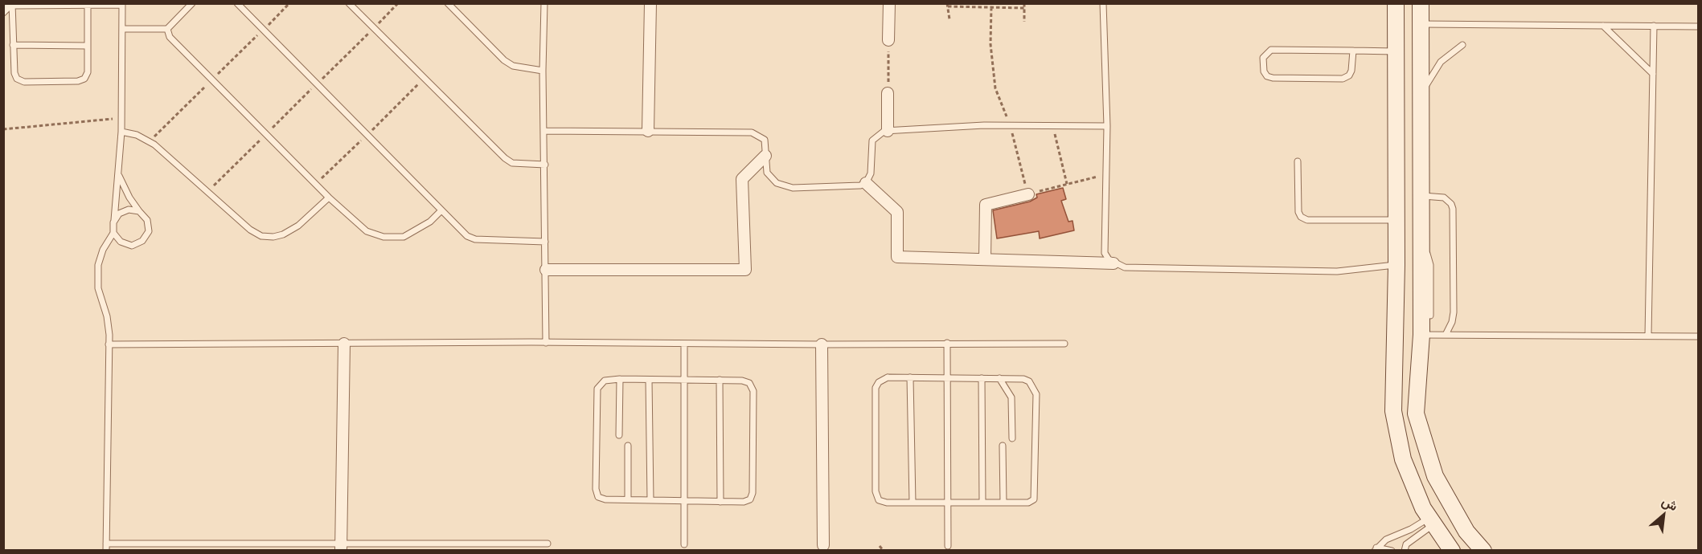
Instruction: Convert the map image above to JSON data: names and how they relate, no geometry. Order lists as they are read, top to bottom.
{
  "north": "top right"
}
